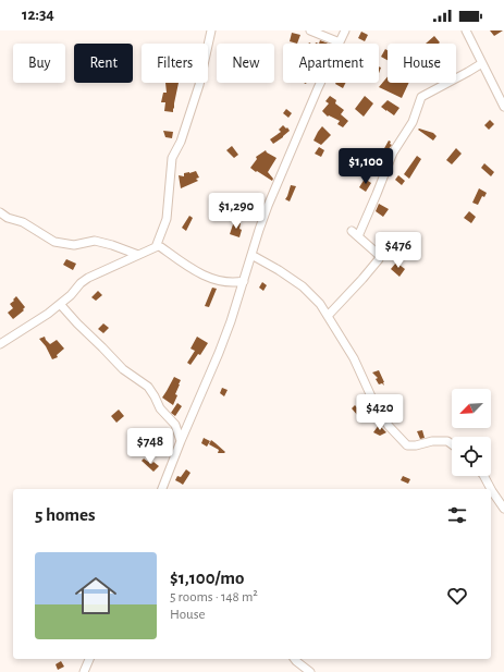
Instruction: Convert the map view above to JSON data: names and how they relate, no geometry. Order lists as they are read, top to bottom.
{
  "north": "bottom left",
  "page": {
    "status": "12:34",
    "chip": [
      "Buy",
      "Rent",
      "Filters",
      "New",
      "Apartment",
      "House"
    ],
    "price": [
      "$1,100",
      "$1,290",
      "$476",
      "$420",
      "$748"
    ],
    "heading": "5 homes",
    "list": [
      {
        "name": "$1,100/mo",
        "note": "5 rooms · 148 m² · House"
      }
    ]
  }
}
